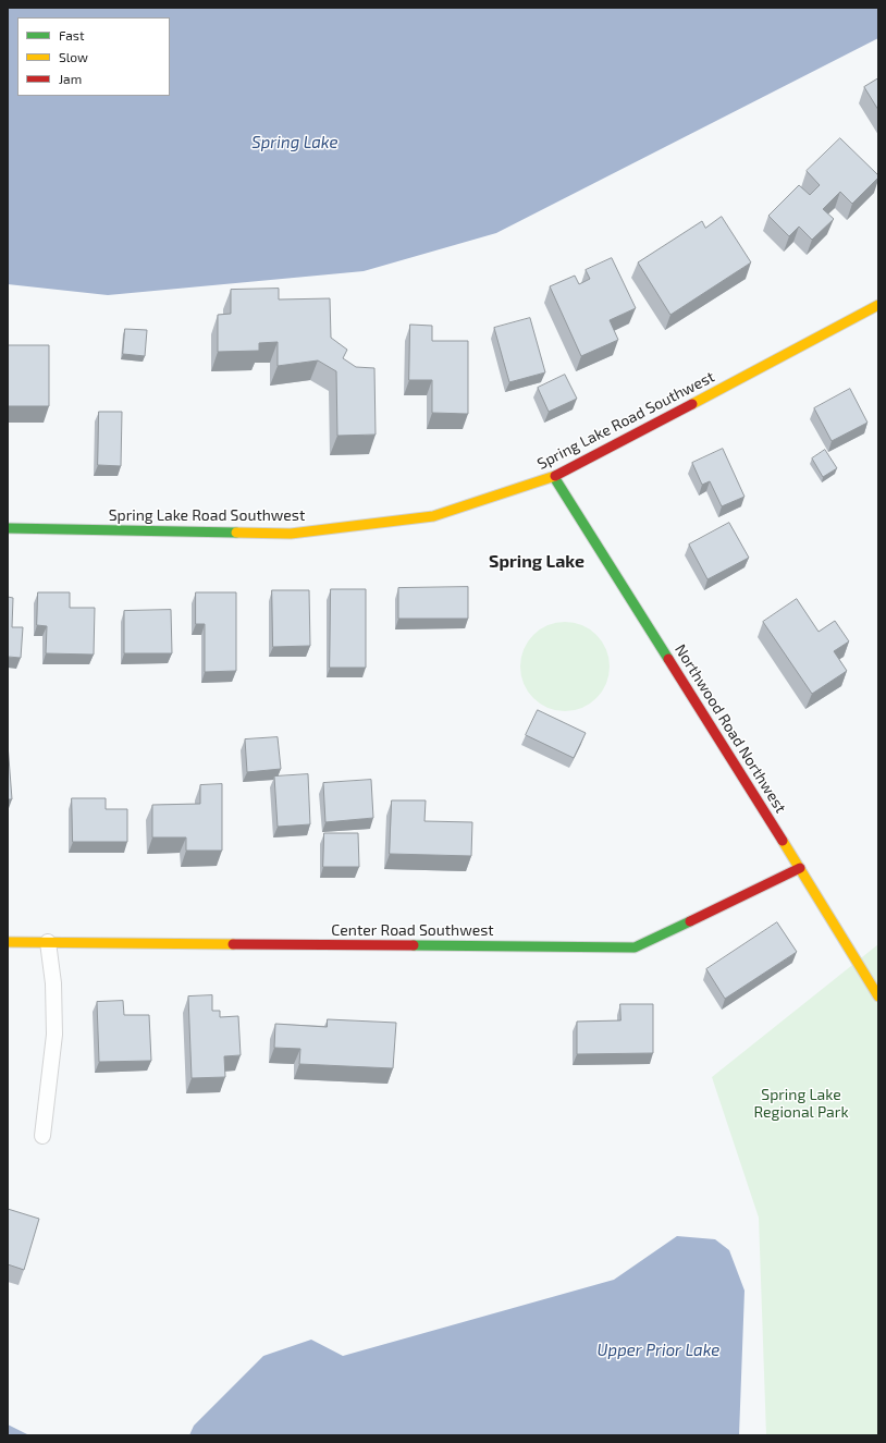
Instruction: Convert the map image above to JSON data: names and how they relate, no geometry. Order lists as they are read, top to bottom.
{
  "streets": {
    "street": ["Spring Lake Road Southwest", "Northwood Road Northwest", "Center Road Southwest"]
  },
  "crossings": [
    ["Spring Lake Road Southwest", "Northwood Road Northwest"],
    ["Northwood Road Northwest", "Center Road Southwest"]
  ],
  "districts": ["Spring Lake"],
  "water": ["Spring Lake", "Upper Prior Lake"],
  "parks": ["Spring Lake Regional Park"],
  "legend": ["Fast", "Slow", "Jam"]
}
